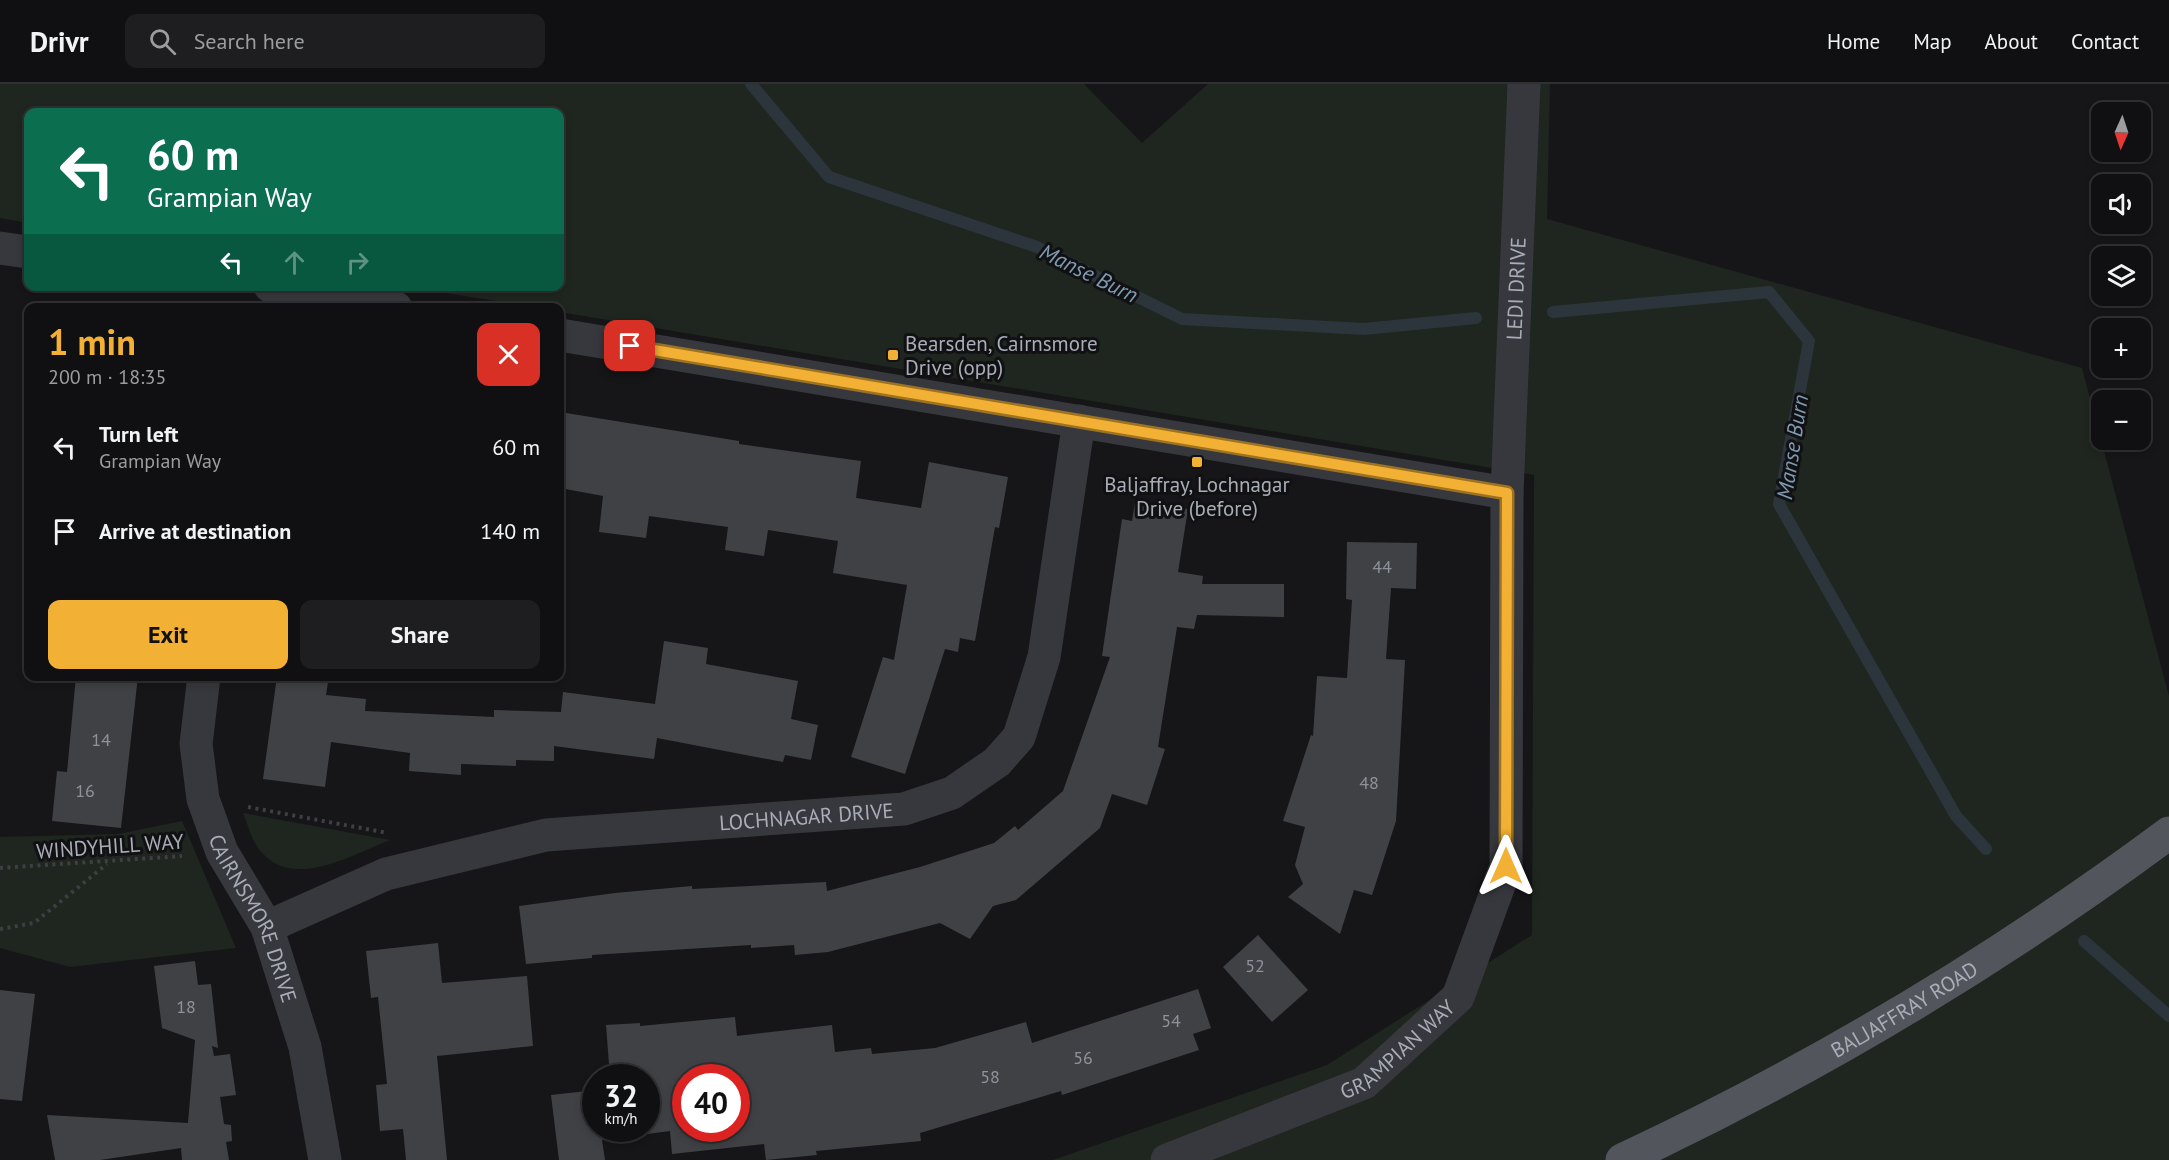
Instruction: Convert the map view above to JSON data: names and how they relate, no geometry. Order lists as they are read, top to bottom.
{
  "streets": {
    "main road": ["BALJAFFRAY ROAD"],
    "street": [
      "LEDI DRIVE",
      "LOCHNAGAR DRIVE",
      "CAIRNSMORE DRIVE",
      "GRAMPIAN WAY"
    ],
    "path": ["WINDYHILL WAY"]
  },
  "crossings": [
    ["LEDI DRIVE", "GRAMPIAN WAY"],
    ["LOCHNAGAR DRIVE", "CAIRNSMORE DRIVE"],
    ["WINDYHILL WAY", "CAIRNSMORE DRIVE"]
  ],
  "water": ["Manse Burn"],
  "places": {
    "transit": ["Bearsden, Cairnsmore Drive (opp)", "Baljaffray, Lochnagar Drive (before)"]
  },
  "house_numbers": [
    "44",
    "14",
    "48",
    "16",
    "52",
    "18",
    "54",
    "56",
    "58"
  ],
  "north": "bottom",
  "page": {
    "header": "Drivr",
    "search": "Search here",
    "nav": [
      "Home",
      "Map",
      "About",
      "Contact"
    ],
    "map_buttons": ["+", "−"],
    "turn": ["60 m", "Grampian Way"],
    "heading": ["1 min", "200 m · 18:35"],
    "list": [
      {
        "name": "Turn left",
        "note": "Grampian Way",
        "value": "60 m"
      },
      {
        "name": "Arrive at destination",
        "value": "140 m"
      }
    ],
    "buttons": ["Exit", "Share"],
    "speed": "32 km/h",
    "limit": "40"
  }
}
